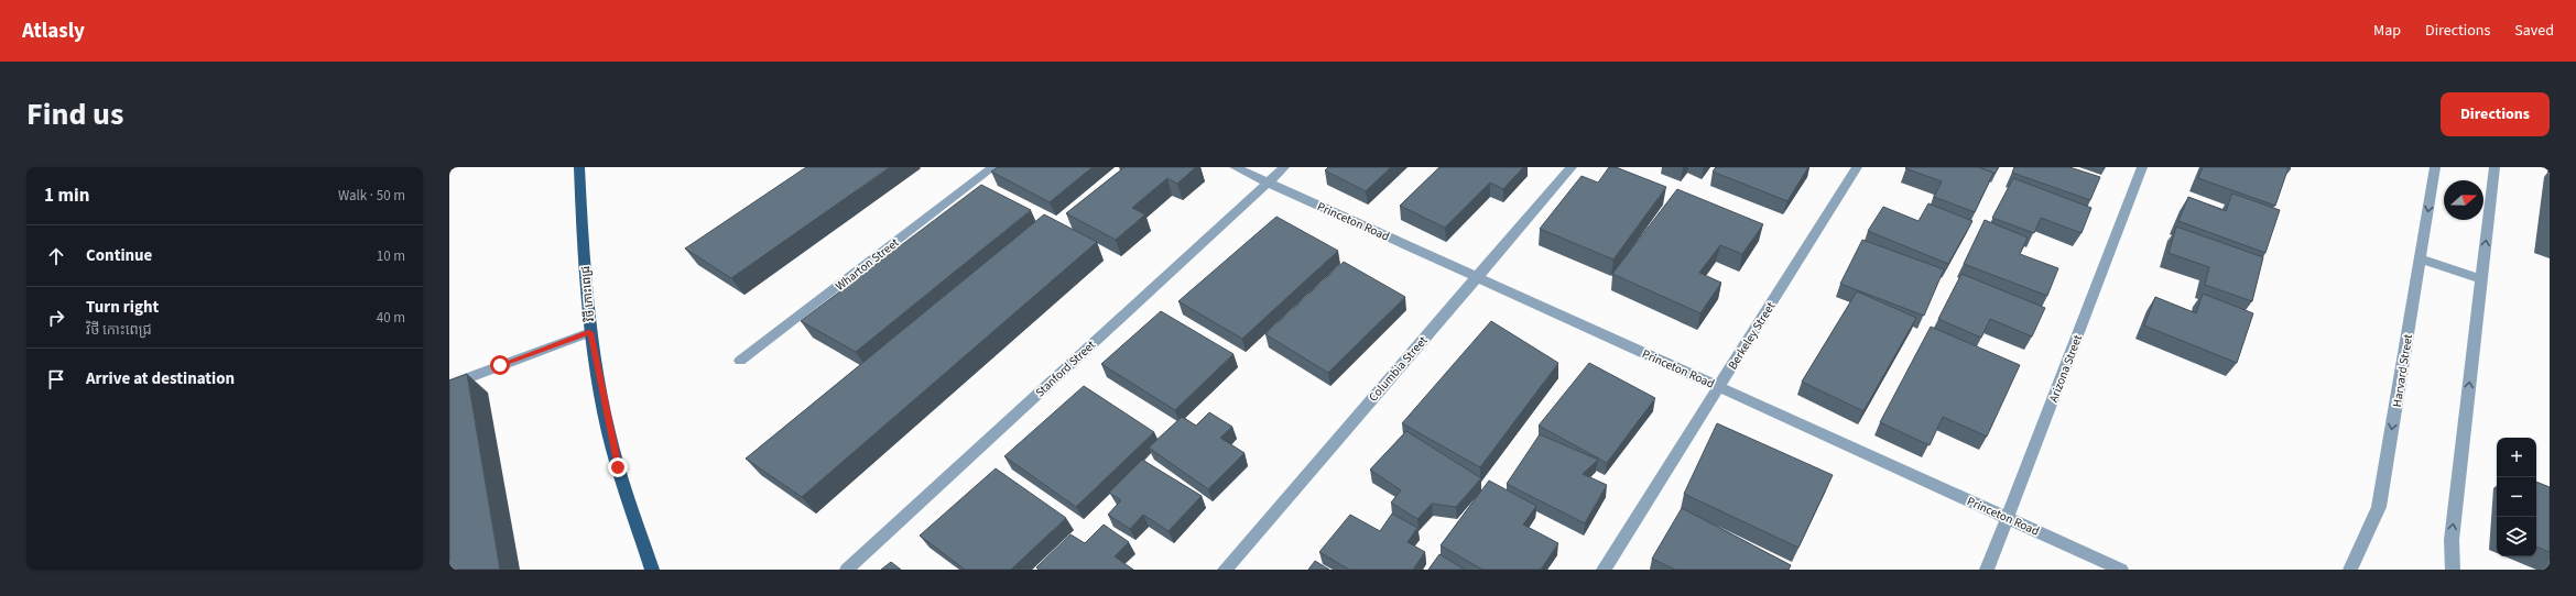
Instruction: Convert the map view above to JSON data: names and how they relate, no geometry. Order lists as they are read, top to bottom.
{
  "streets": {
    "main road": ["វិថី កោះពេជ្រ"],
    "street": [
      "Princeton Road",
      "Wharton Street",
      "Berkeley Street",
      "Stanford Street",
      "Columbia Street",
      "Arizona Street",
      "Harvard Street"
    ]
  },
  "crossings": [
    ["Princeton Road", "Berkeley Street"],
    ["Princeton Road", "Stanford Street"],
    ["Princeton Road", "Columbia Street"],
    ["Princeton Road", "Arizona Street"]
  ],
  "north": "right",
  "page": {
    "header": "Atlasly",
    "nav": ["Map", "Directions", "Saved"],
    "title": "Find us",
    "buttons": "Directions",
    "heading": ["1 min", "Walk · 50 m"],
    "list": [
      ["Continue", "10 m"],
      ["Turn right", "វិថី កោះពេជ្រ", "40 m"],
      "Arrive at destination"
    ],
    "map_buttons": ["+", "−"]
  }
}
